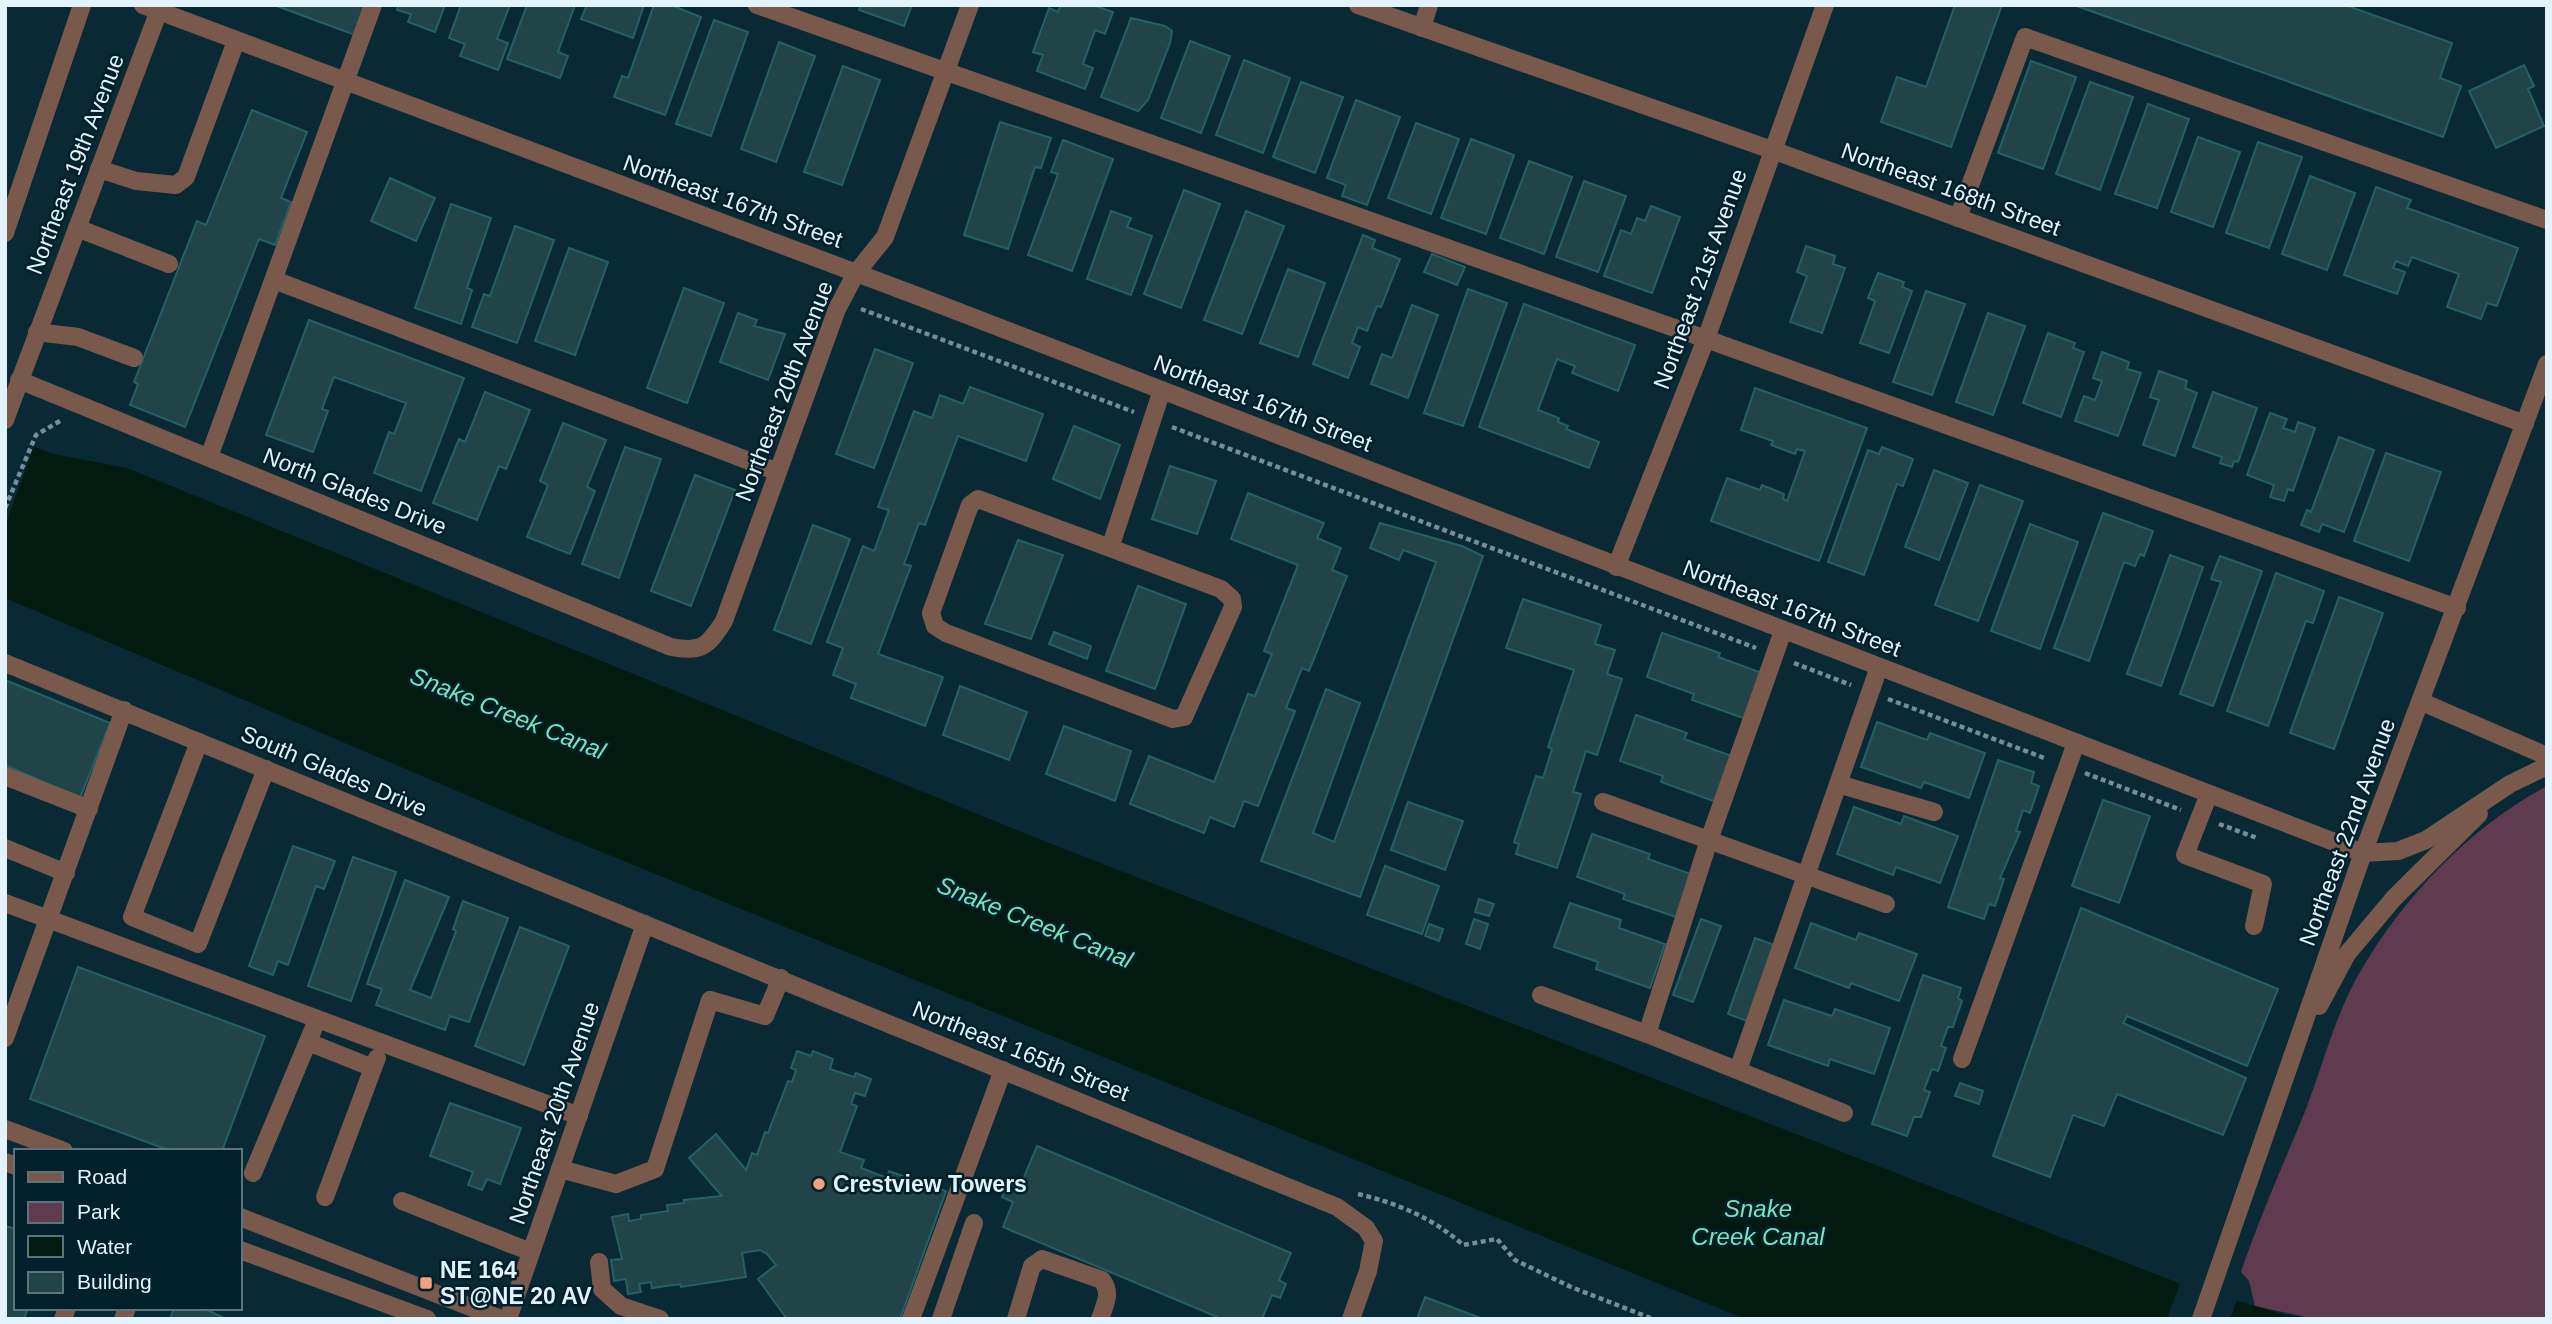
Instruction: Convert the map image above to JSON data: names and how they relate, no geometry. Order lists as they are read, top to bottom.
{
  "streets": {
    "street": [
      "Northeast 19th Avenue",
      "Northeast 168th Street",
      "Northeast 167th Street",
      "Northeast 21st Avenue",
      "Northeast 20th Avenue",
      "North Glades Drive",
      "South Glades Drive",
      "Northeast 22nd Avenue",
      "Northeast 165th Street"
    ]
  },
  "crossings": [
    ["Northeast 19th Avenue", "Northeast 167th Street"],
    ["Northeast 19th Avenue", "North Glades Drive"],
    ["Northeast 168th Street", "Northeast 21st Avenue"],
    ["Northeast 168th Street", "Northeast 22nd Avenue"],
    ["Northeast 167th Street", "Northeast 21st Avenue"],
    ["Northeast 167th Street", "Northeast 20th Avenue"],
    ["Northeast 167th Street", "Northeast 22nd Avenue"],
    ["Northeast 20th Avenue", "North Glades Drive"],
    ["Northeast 20th Avenue", "South Glades Drive"],
    ["Northeast 20th Avenue", "Northeast 165th Street"],
    ["South Glades Drive", "Northeast 165th Street"]
  ],
  "water": ["Snake Creek Canal"],
  "places": {
    "other": ["Crestview Towers"],
    "transit": ["NE 164 ST@NE 20 AV"]
  },
  "legend": [
    "Road",
    "Park",
    "Water",
    "Building"
  ]
}
